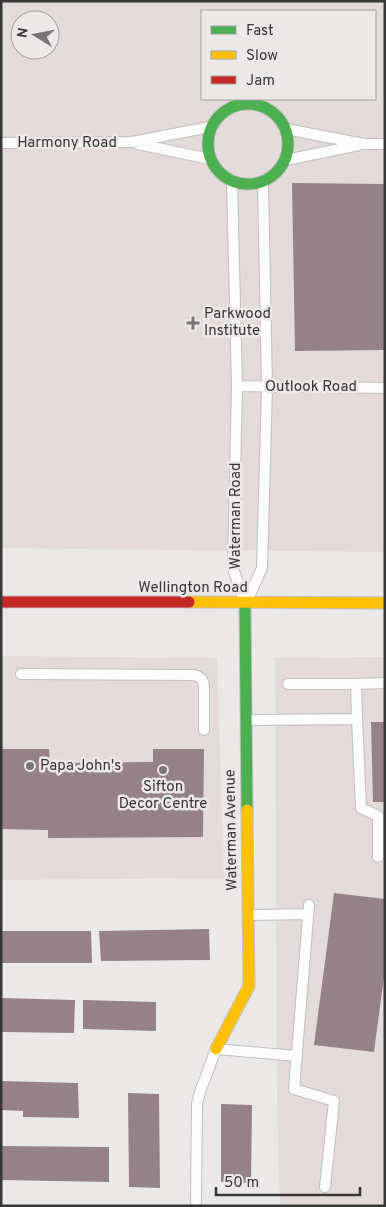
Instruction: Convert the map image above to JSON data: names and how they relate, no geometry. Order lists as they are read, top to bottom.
{
  "streets": {
    "street": ["Wellington Road", "Waterman Avenue"],
    "lane": ["Harmony Road", "Outlook Road", "Waterman Road"]
  },
  "crossings": [
    ["Harmony Road", "Waterman Road"],
    ["Outlook Road", "Waterman Road"],
    ["Waterman Road", "Wellington Road"],
    ["Waterman Road", "Waterman Avenue"],
    ["Wellington Road", "Waterman Avenue"]
  ],
  "places": {
    "health": ["Parkwood Institute"],
    "other": ["Papa John's", "Sifton Decor Centre"]
  },
  "legend": ["Fast", "Slow", "Jam"],
  "scale_bar": "50 m",
  "north": "left"
}
